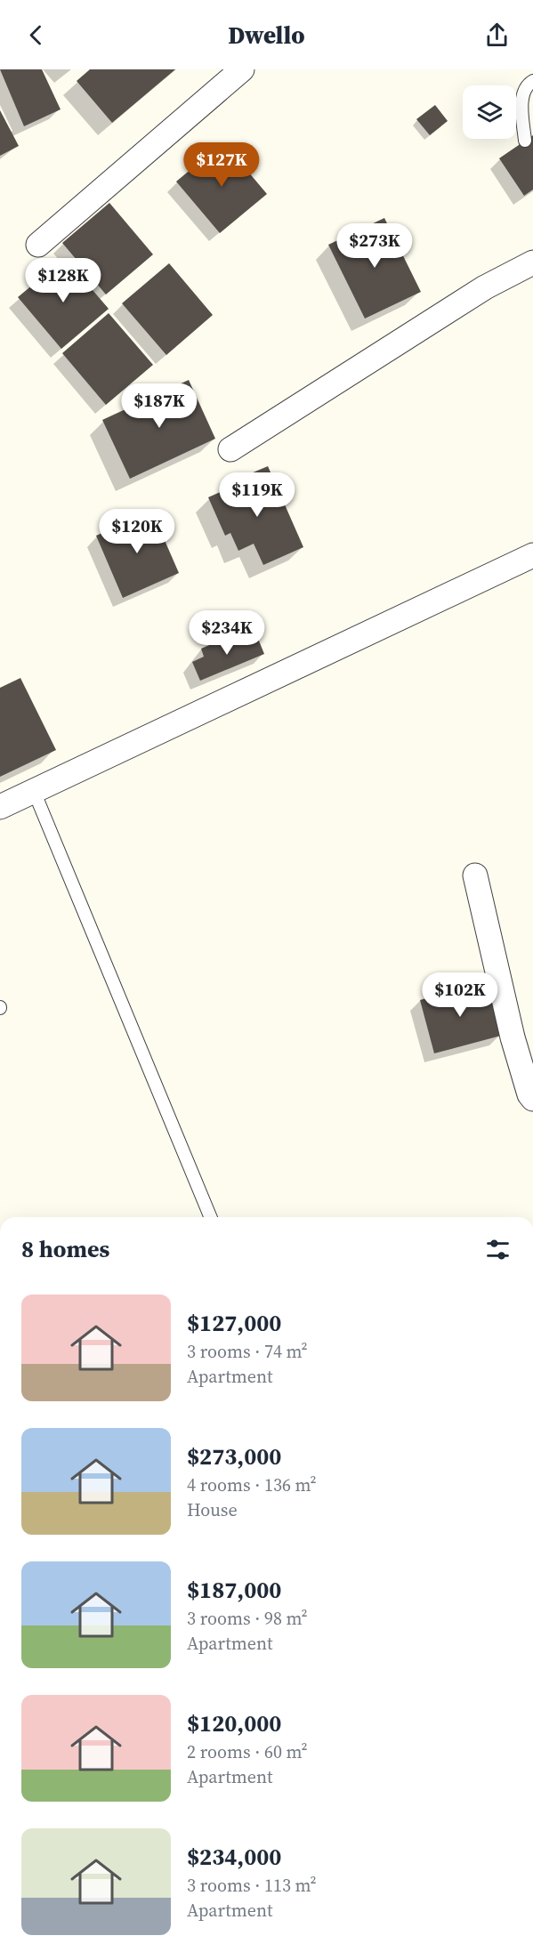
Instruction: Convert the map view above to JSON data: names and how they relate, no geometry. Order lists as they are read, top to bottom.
{
  "page": {
    "header": "Dwello",
    "price": [
      "$127K",
      "$273K",
      "$128K",
      "$187K",
      "$119K",
      "$120K",
      "$234K",
      "$102K"
    ],
    "heading": "8 homes",
    "list": [
      {
        "name": "$127,000",
        "note": "3 rooms · 74 m² · Apartment"
      },
      {
        "name": "$273,000",
        "note": "4 rooms · 136 m² · House"
      },
      {
        "name": "$187,000",
        "note": "3 rooms · 98 m² · Apartment"
      },
      {
        "name": "$120,000",
        "note": "2 rooms · 60 m² · Apartment"
      },
      {
        "name": "$234,000",
        "note": "3 rooms · 113 m² · Apartment"
      }
    ]
  }
}
